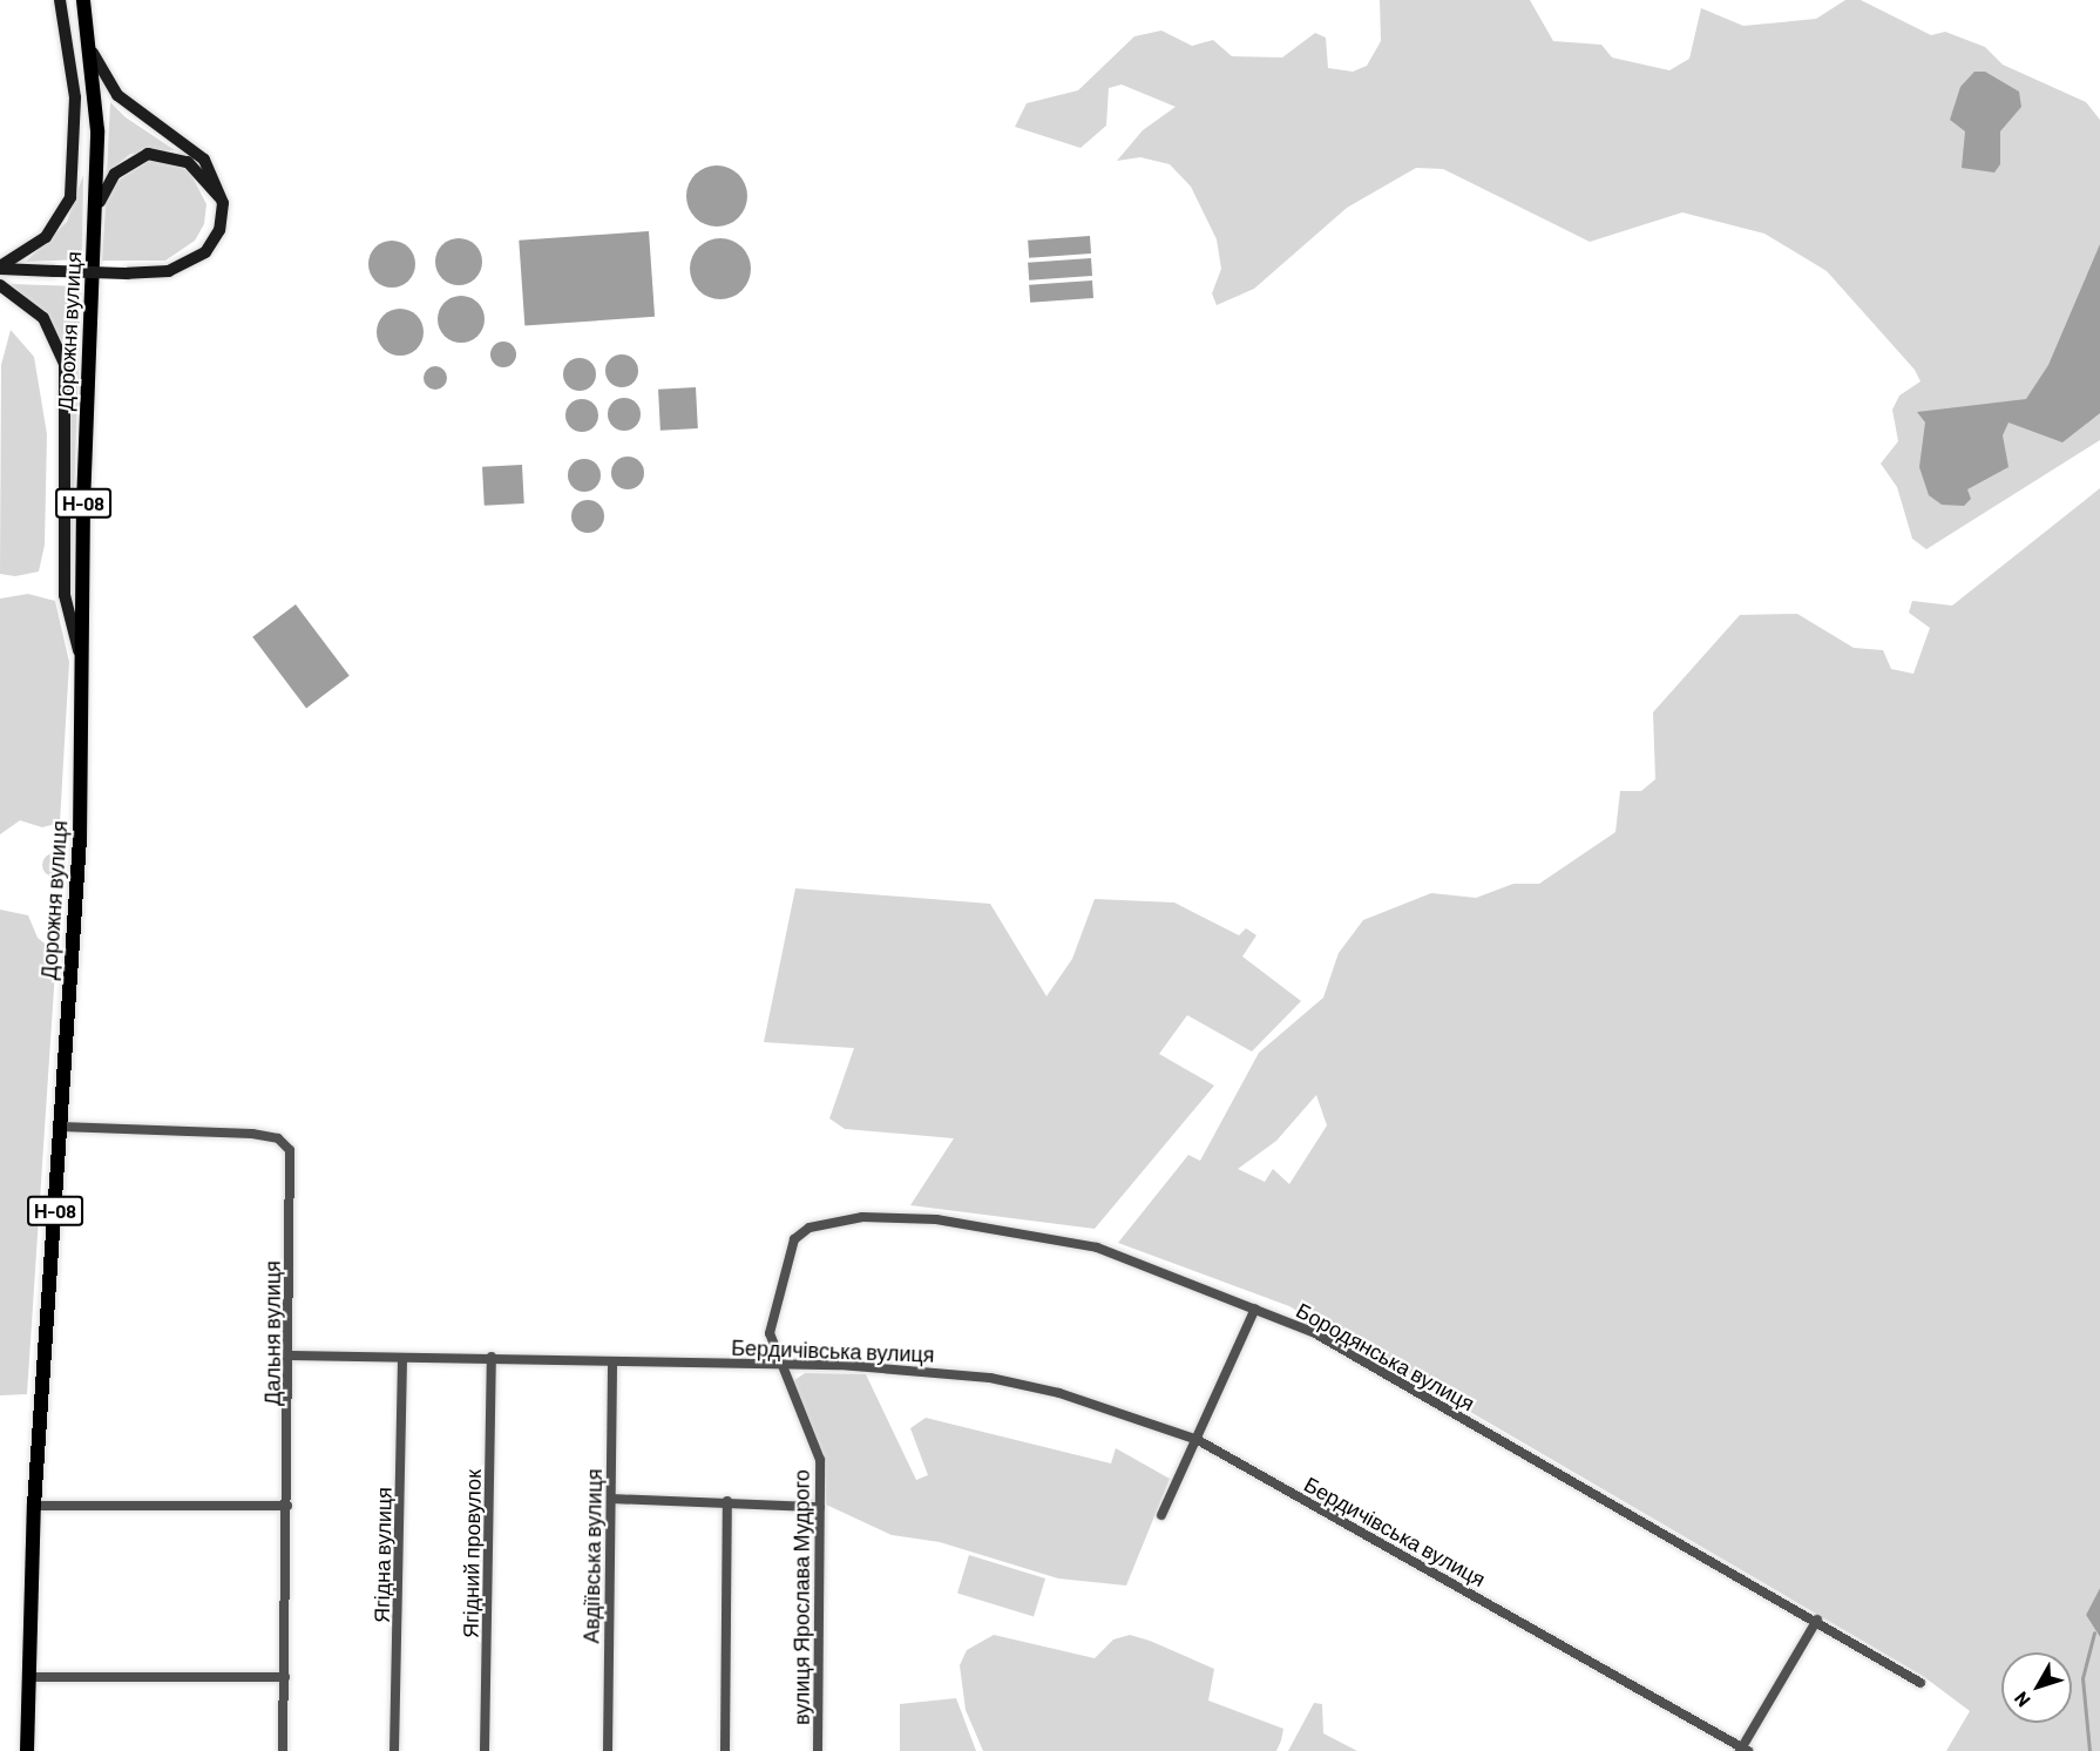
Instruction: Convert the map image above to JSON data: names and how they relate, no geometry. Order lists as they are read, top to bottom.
{
  "streets": {
    "main road": ["Дорожня вулиця", "Н-08"],
    "street": [
      "Дальня вулиця",
      "Бердичівська вулиця",
      "Бородянська вулиця",
      "Ягідний провулок",
      "Ягідна вулиця",
      "Авдіївська вулиця",
      "вулиця Ярослава Мудрого"
    ]
  },
  "crossings": [
    ["Дорожня вулиця", "Дальня вулиця"],
    ["Дальня вулиця", "Бердичівська вулиця"],
    ["Бердичівська вулиця", "Бородянська вулиця"],
    ["Бердичівська вулиця", "Ягідний провулок"],
    ["Бердичівська вулиця", "Ягідна вулиця"],
    ["Бердичівська вулиця", "Авдіївська вулиця"],
    ["Бердичівська вулиця", "вулиця Ярослава Мудрого"],
    ["Бородянська вулиця", "вулиця Ярослава Мудрого"]
  ],
  "north": "bottom left"
}
